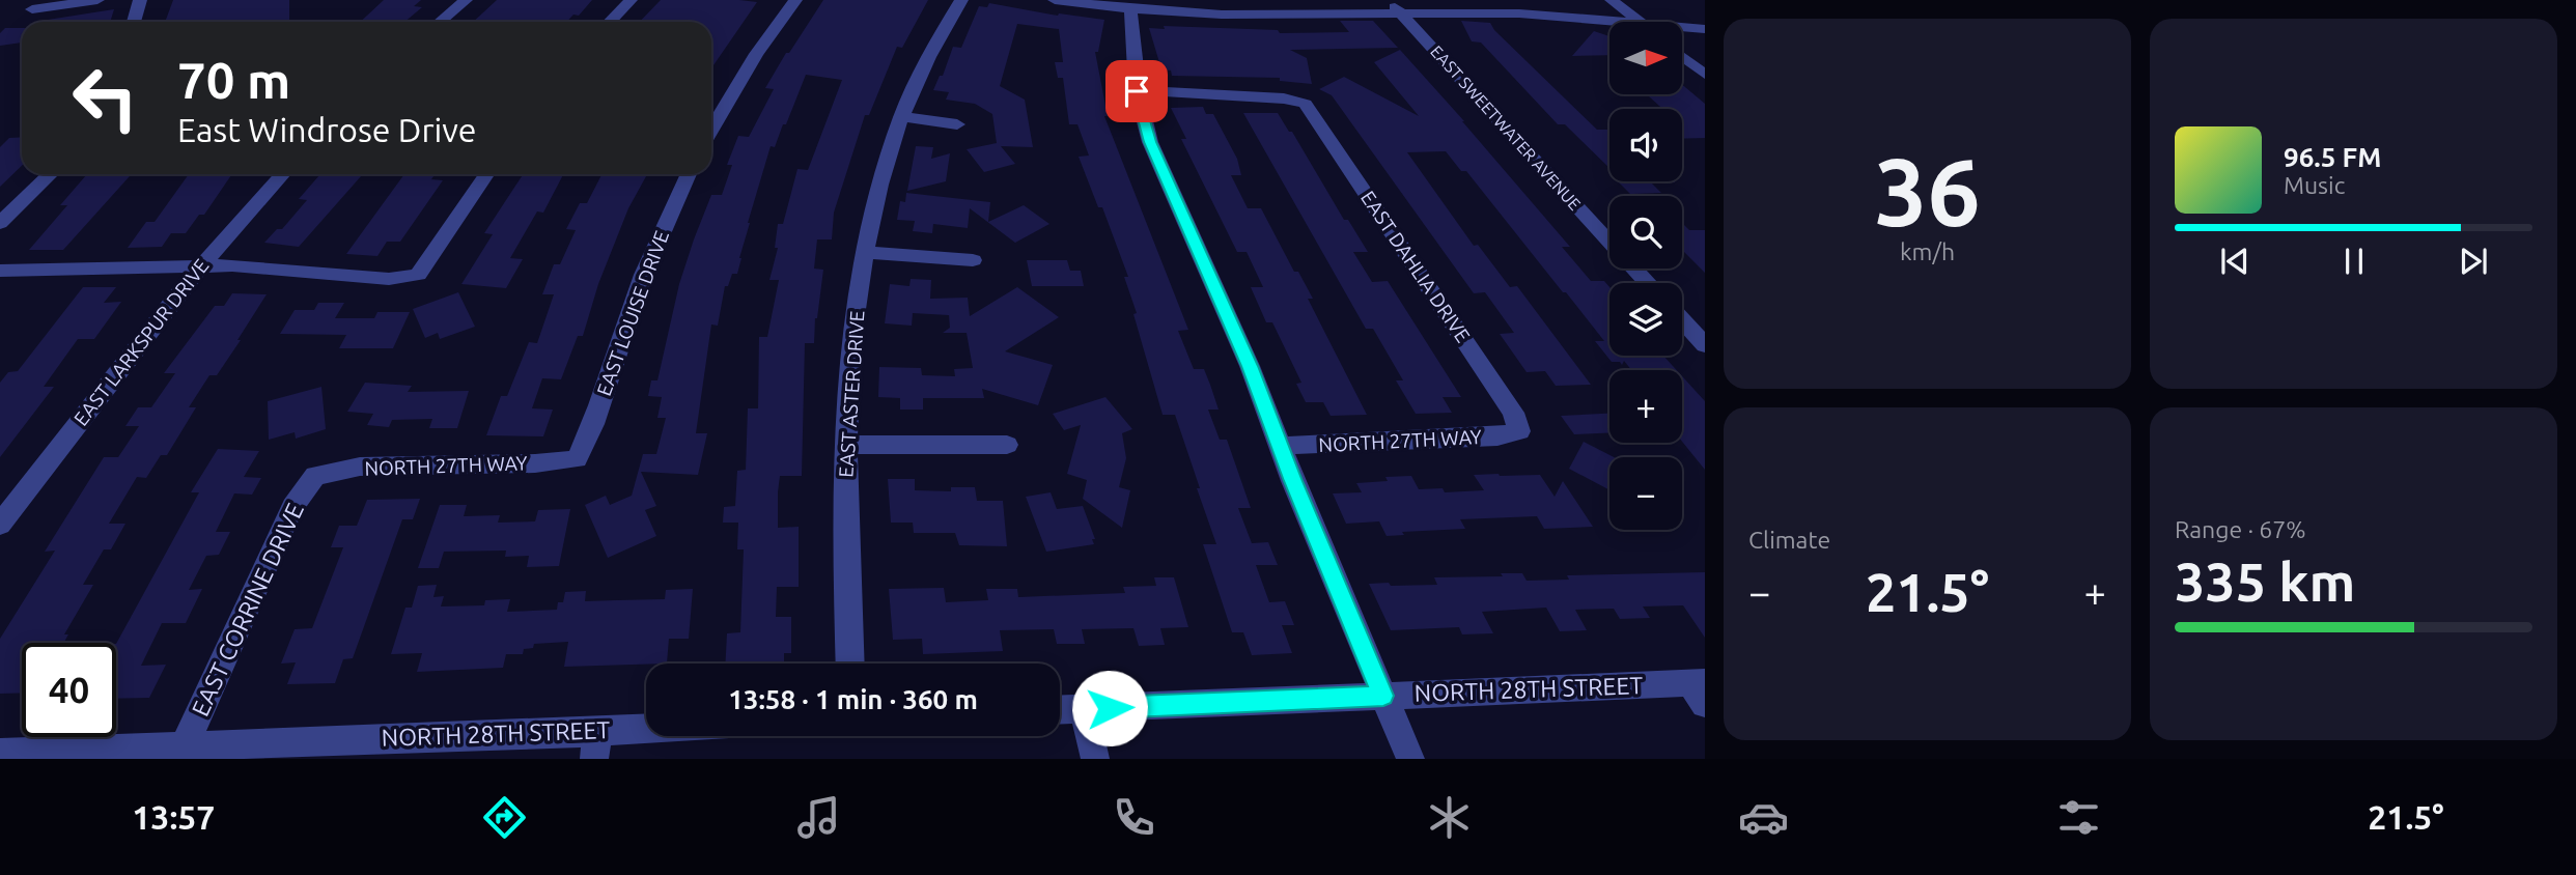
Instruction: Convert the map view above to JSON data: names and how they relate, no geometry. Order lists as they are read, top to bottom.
{
  "streets": {
    "street": [
      "EAST SWEETWATER AVENUE",
      "EAST DAHLIA DRIVE",
      "EAST LOUISE DRIVE",
      "EAST LARKSPUR DRIVE",
      "EAST ASTER DRIVE",
      "NORTH 27TH WAY",
      "EAST CORRINE DRIVE",
      "NORTH 28TH STREET"
    ]
  },
  "crossings": [
    ["EAST DAHLIA DRIVE", "NORTH 27TH WAY"],
    ["EAST LOUISE DRIVE", "NORTH 27TH WAY"],
    ["NORTH 27TH WAY", "EAST CORRINE DRIVE"],
    ["EAST CORRINE DRIVE", "NORTH 28TH STREET"]
  ],
  "north": "right",
  "page": {
    "tile": [
      ["36", "km/h"],
      "Climate",
      ["Range · 67%", "335 km"]
    ],
    "map_buttons": ["+", "−"],
    "turn": ["70 m", "East Windrose Drive"],
    "song": ["96.5 FM", "Music"],
    "heat": ["−", "21.5°", "+"],
    "limit": "40",
    "trip": "13:58 · 1 min · 360 m",
    "tabs": ["13:57", "21.5°"]
  }
}
